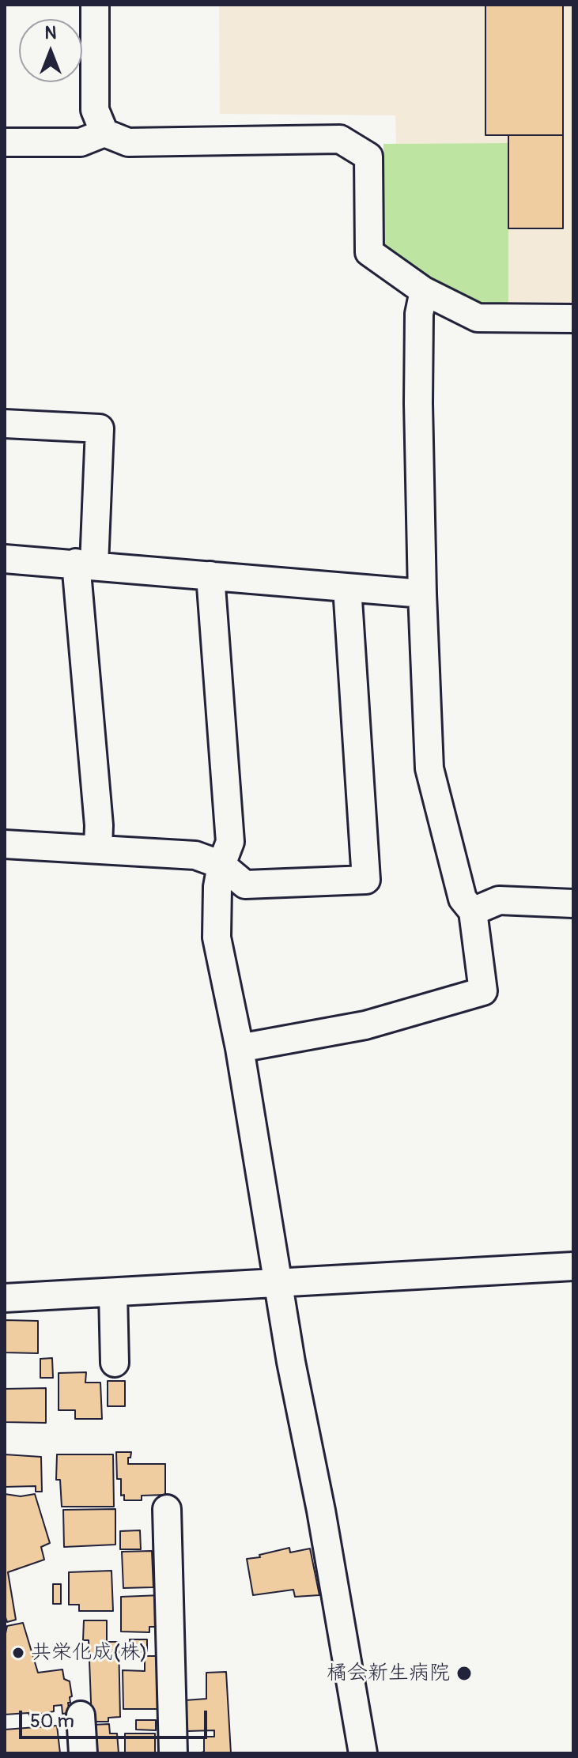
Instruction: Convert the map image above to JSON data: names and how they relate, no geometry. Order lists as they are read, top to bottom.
{
  "places": ["共栄化成(株)", "橘会新生病院"],
  "scale_bar": "50 m",
  "north": "top"
}
